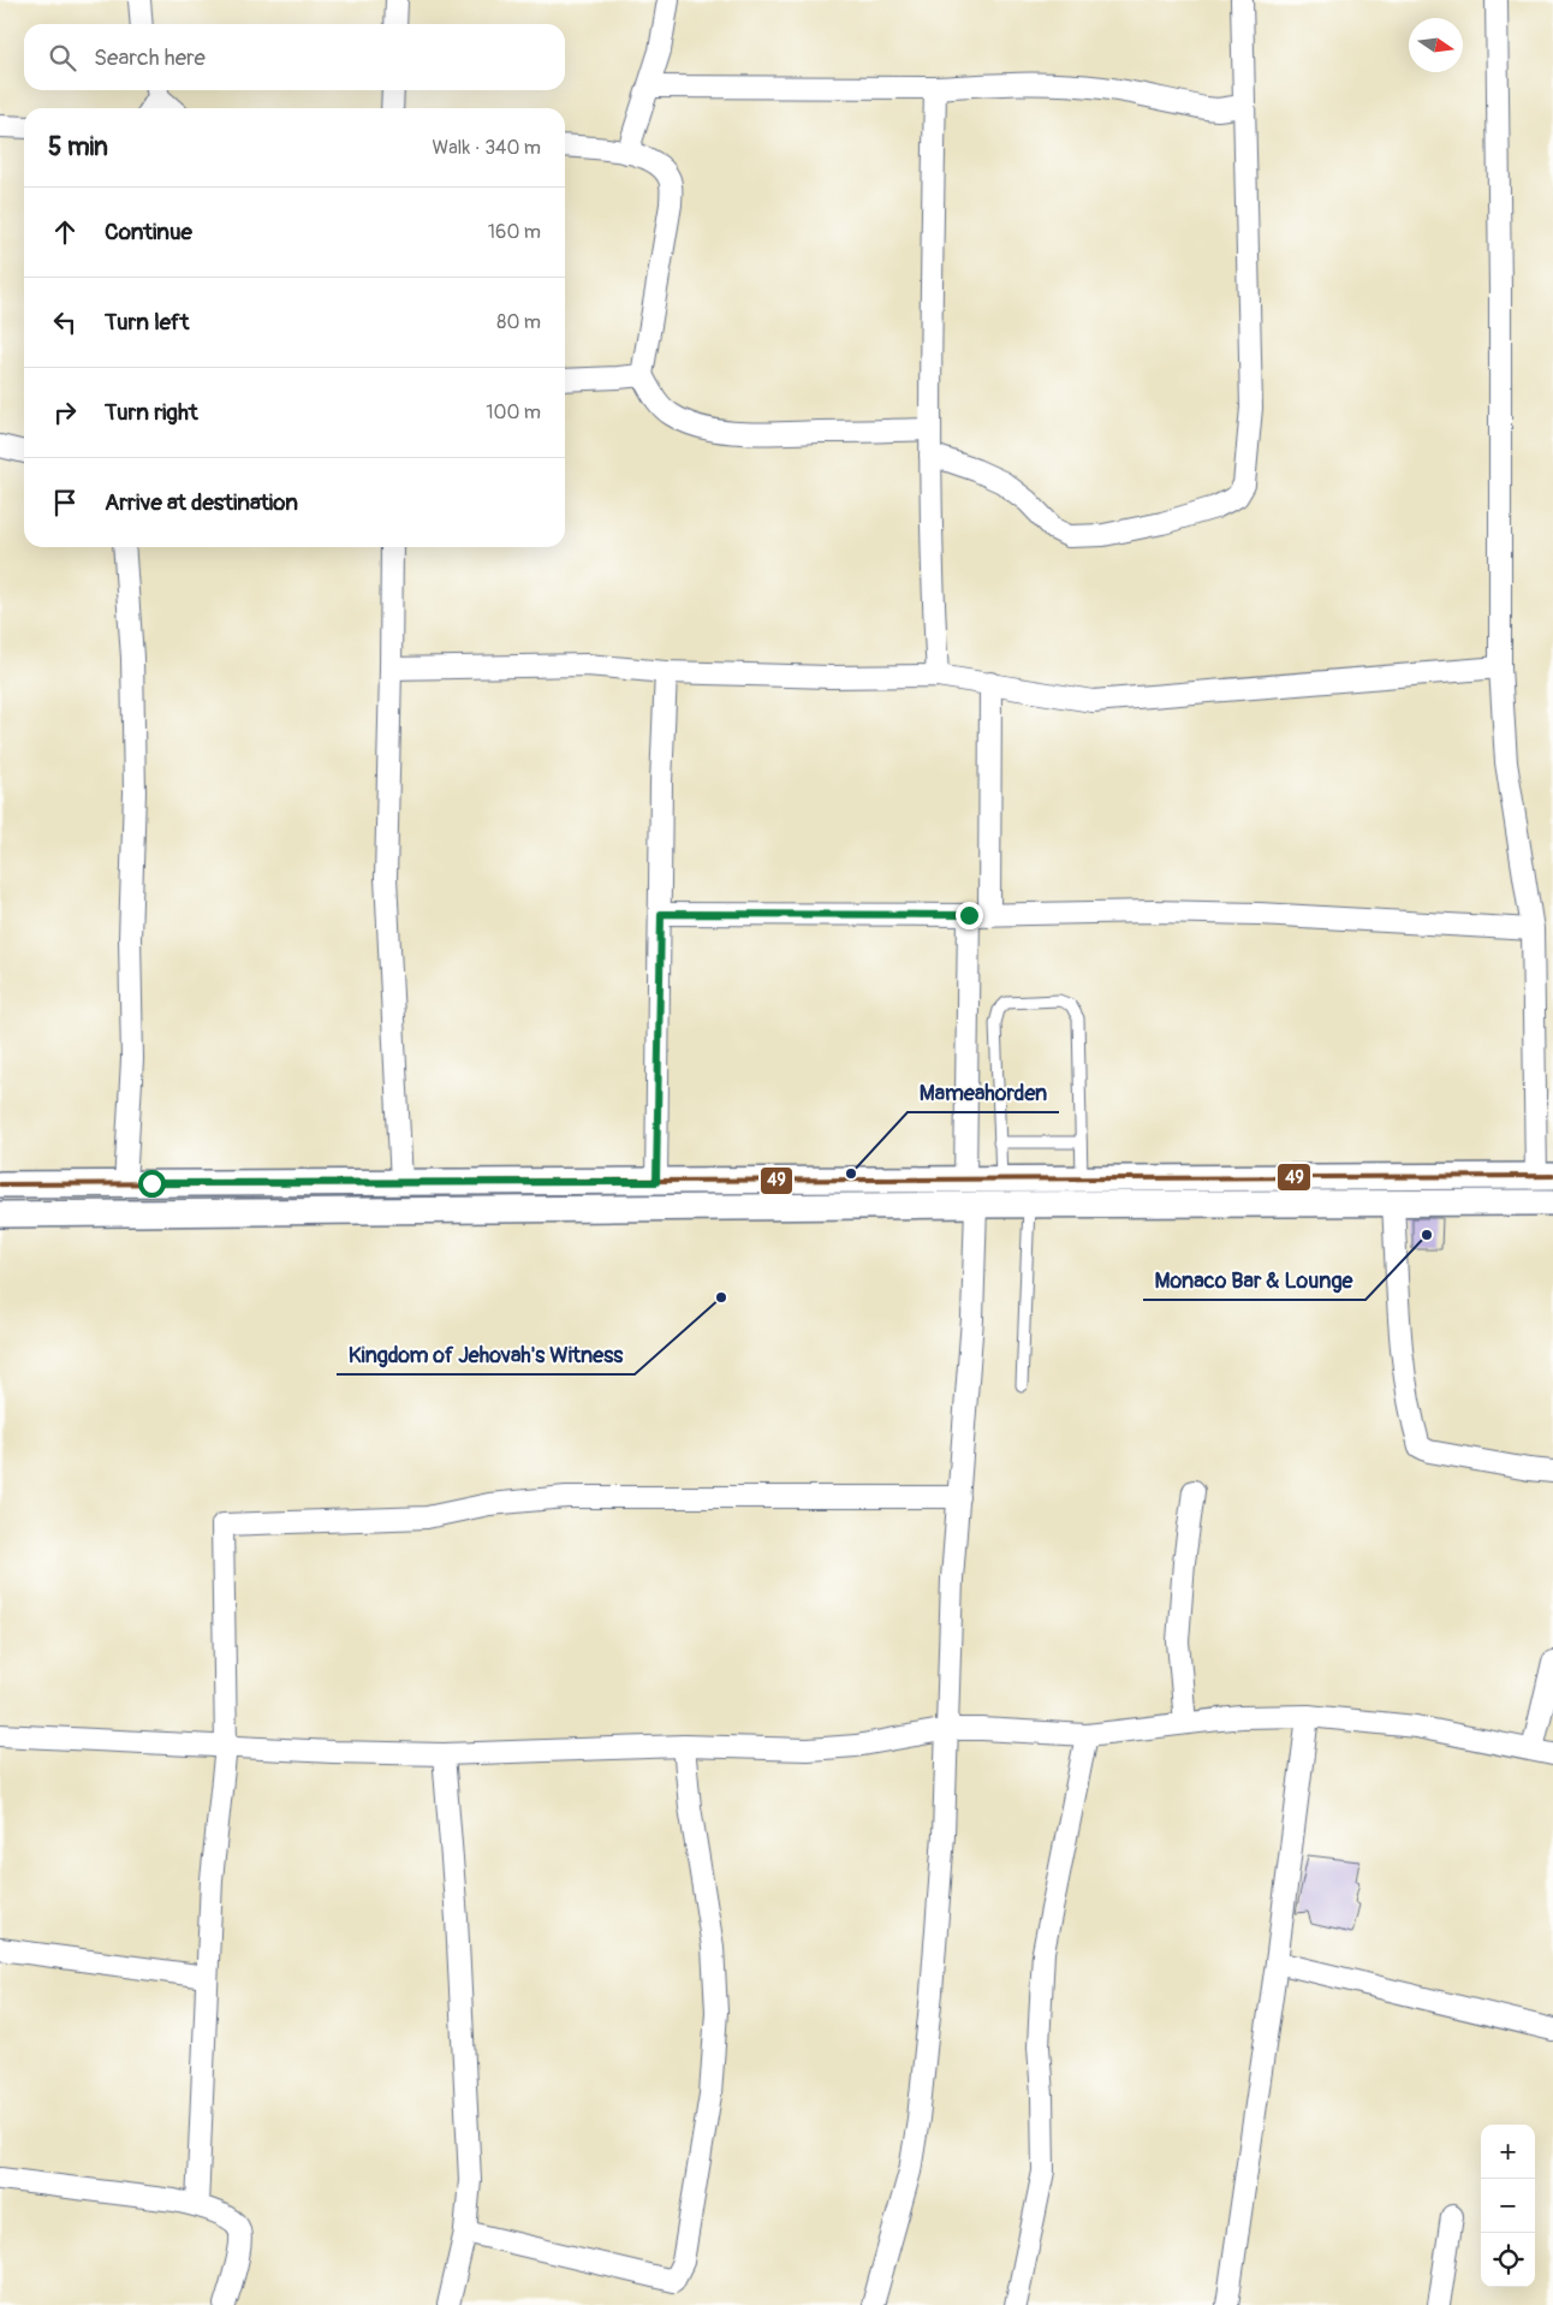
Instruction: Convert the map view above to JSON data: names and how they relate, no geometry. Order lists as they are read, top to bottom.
{
  "places": ["Mameahorden", "Monaco Bar & Lounge", "Kingdom of Jehovah's Witness"],
  "lines": ["transit line 49"],
  "north": "right",
  "page": {
    "search": "Search here",
    "heading": ["5 min", "Walk · 340 m"],
    "list": [
      ["Continue", "160 m"],
      ["Turn left", "80 m"],
      ["Turn right", "100 m"],
      "Arrive at destination"
    ],
    "map_buttons": ["+", "−"]
  }
}
